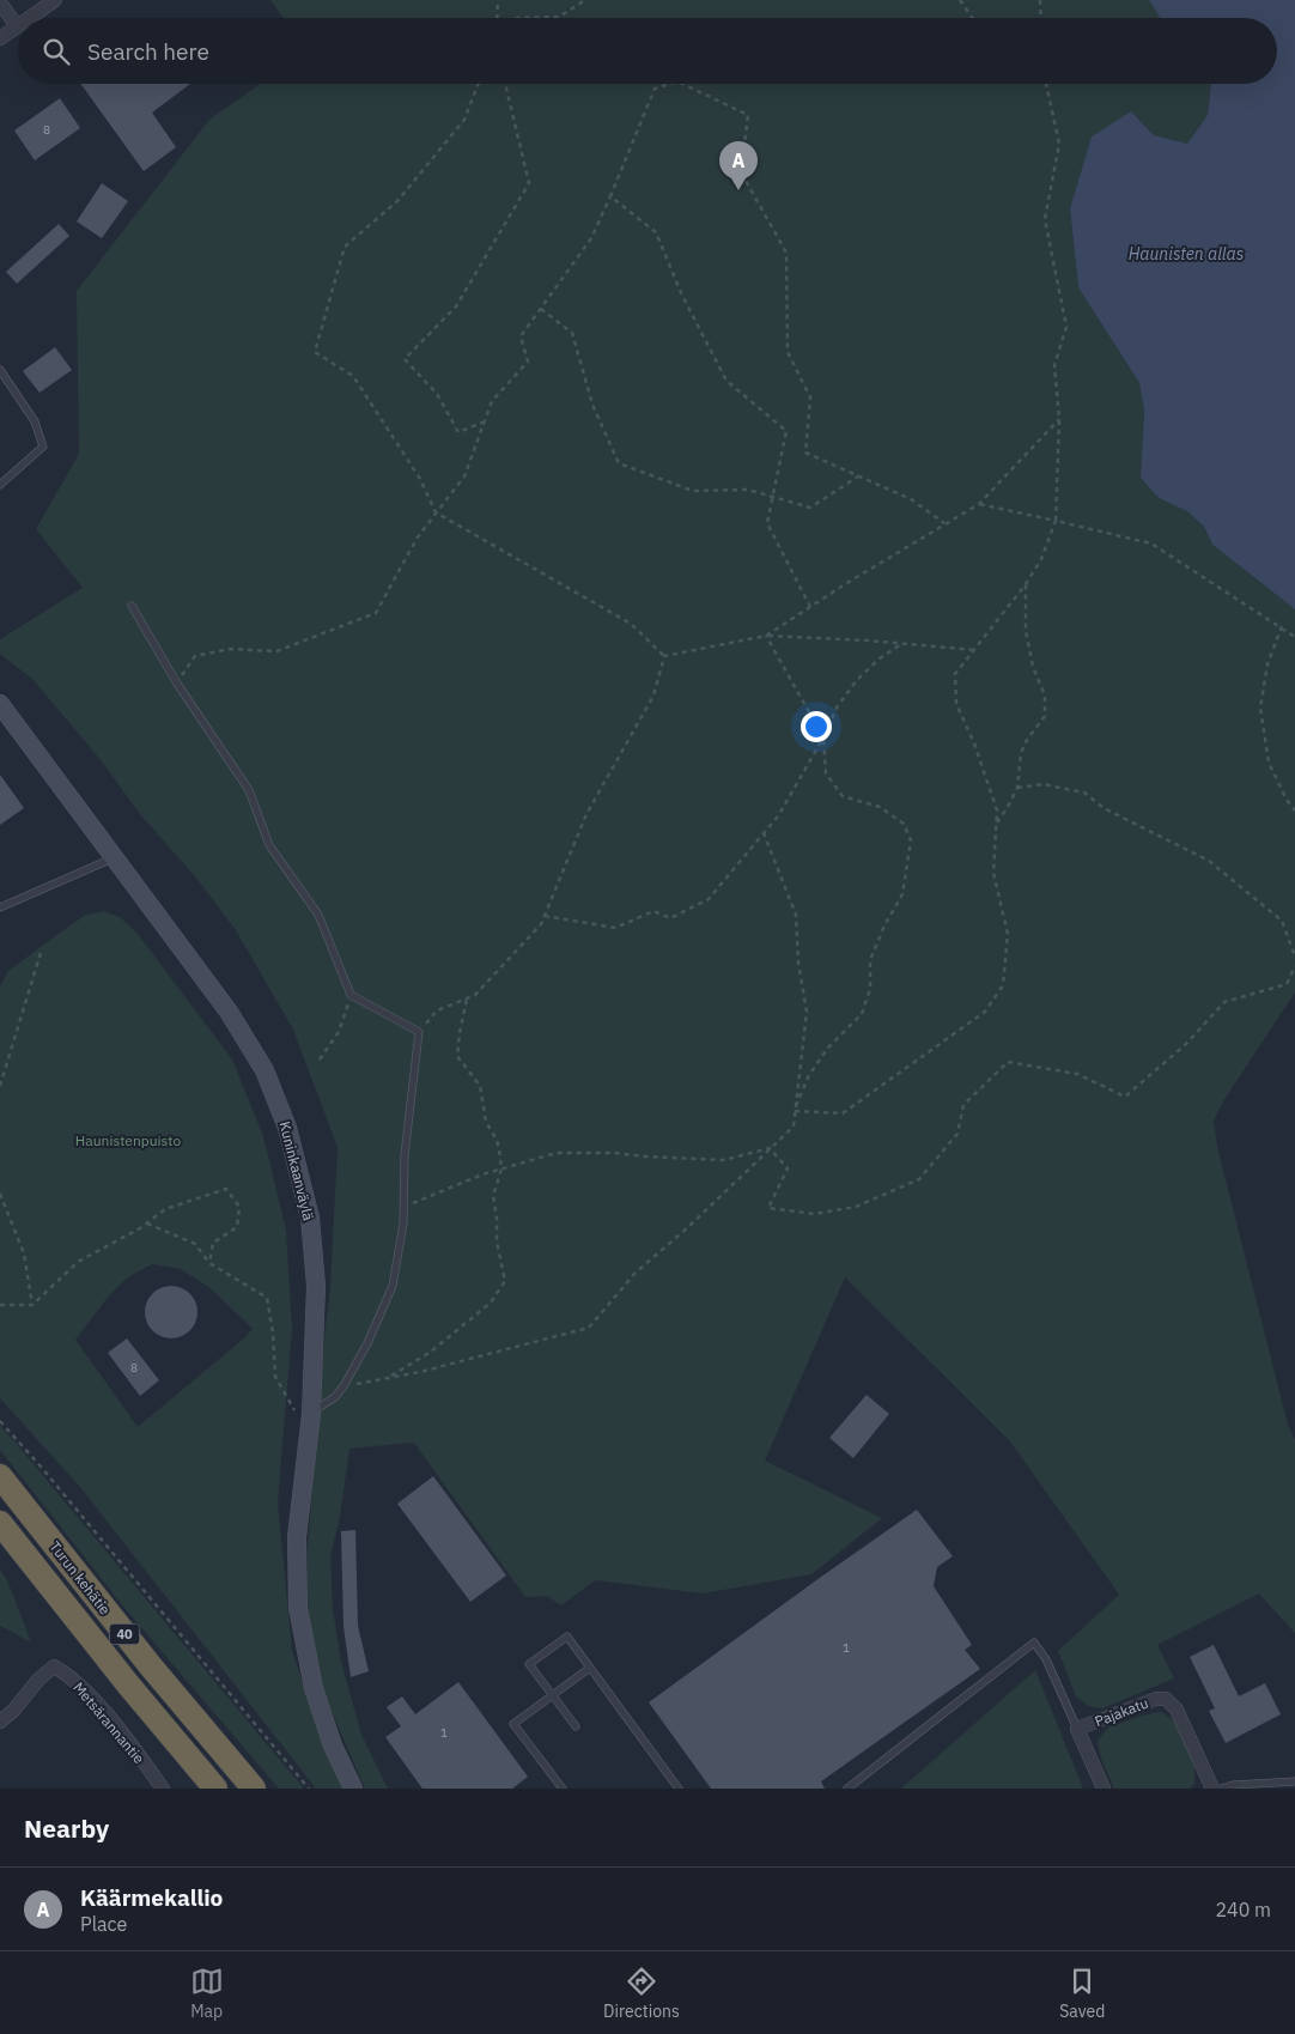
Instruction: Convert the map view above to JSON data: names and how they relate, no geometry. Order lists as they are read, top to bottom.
{
  "streets": {
    "highway": ["Turun kehätie", "40"],
    "street": ["Kuninkaanväylä", "Pajakatu", "Metsärannantie"]
  },
  "water": ["Haunisten allas"],
  "parks": ["Haunistenpuisto"],
  "house_numbers": [
    "8",
    "8",
    "1",
    "1"
  ],
  "page": {
    "search": "Search here",
    "pins": "A",
    "heading": "Nearby",
    "list": [
      {
        "mark": "A",
        "name": "Käärmekallio",
        "note": "Place",
        "value": "240 m"
      }
    ],
    "nav": ["Map", "Directions", "Saved"]
  }
}
